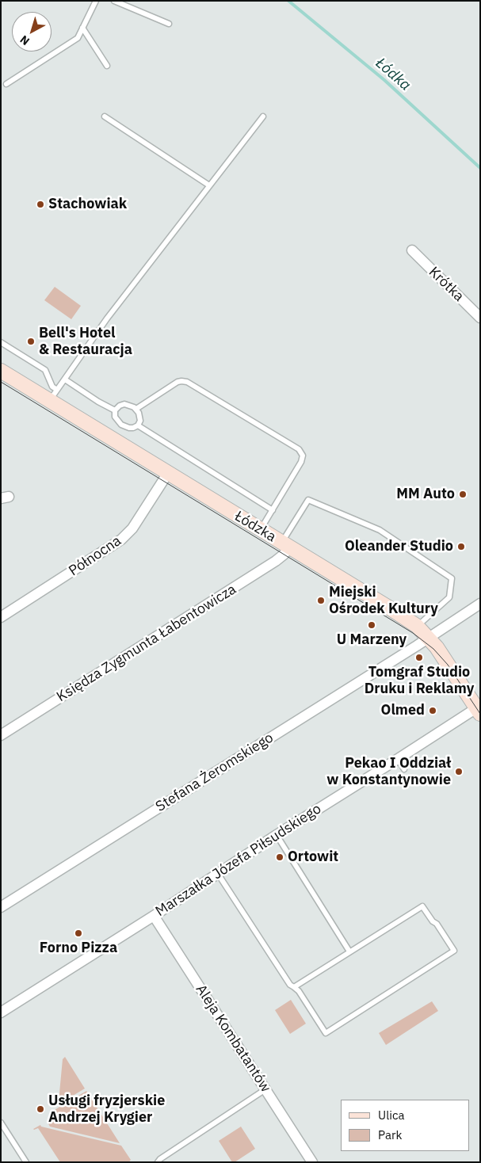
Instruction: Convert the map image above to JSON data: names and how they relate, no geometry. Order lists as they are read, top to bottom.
{
  "streets": {
    "main road": ["Łódzka"],
    "street": [
      "Krótka",
      "Północna",
      "Księdza Zygmunta Łabentowicza",
      "Stefana Żeromskiego",
      "Marszałka Józefa Piłsudskiego",
      "Aleja Kombatantów"
    ]
  },
  "crossings": [
    ["Łódzka", "Północna"],
    ["Łódzka", "Księdza Zygmunta Łabentowicza"],
    ["Łódzka", "Stefana Żeromskiego"],
    ["Łódzka", "Marszałka Józefa Piłsudskiego"],
    ["Marszałka Józefa Piłsudskiego", "Aleja Kombatantów"]
  ],
  "water": ["Łódka"],
  "places": [
    "Stachowiak",
    "Bell's Hotel & Restauracja",
    "MM Auto",
    "Oleander Studio",
    "Miejski Ośrodek Kultury",
    "U Marzeny",
    "Tomgraf Studio Druku i Reklamy",
    "Olmed",
    "Pekao I Oddział w Konstantynowie",
    "Ortowit",
    "Forno Pizza",
    "Usługi fryzjerskie Andrzej Krygier"
  ],
  "legend": ["Ulica", "Park"],
  "north": "bottom left"
}
